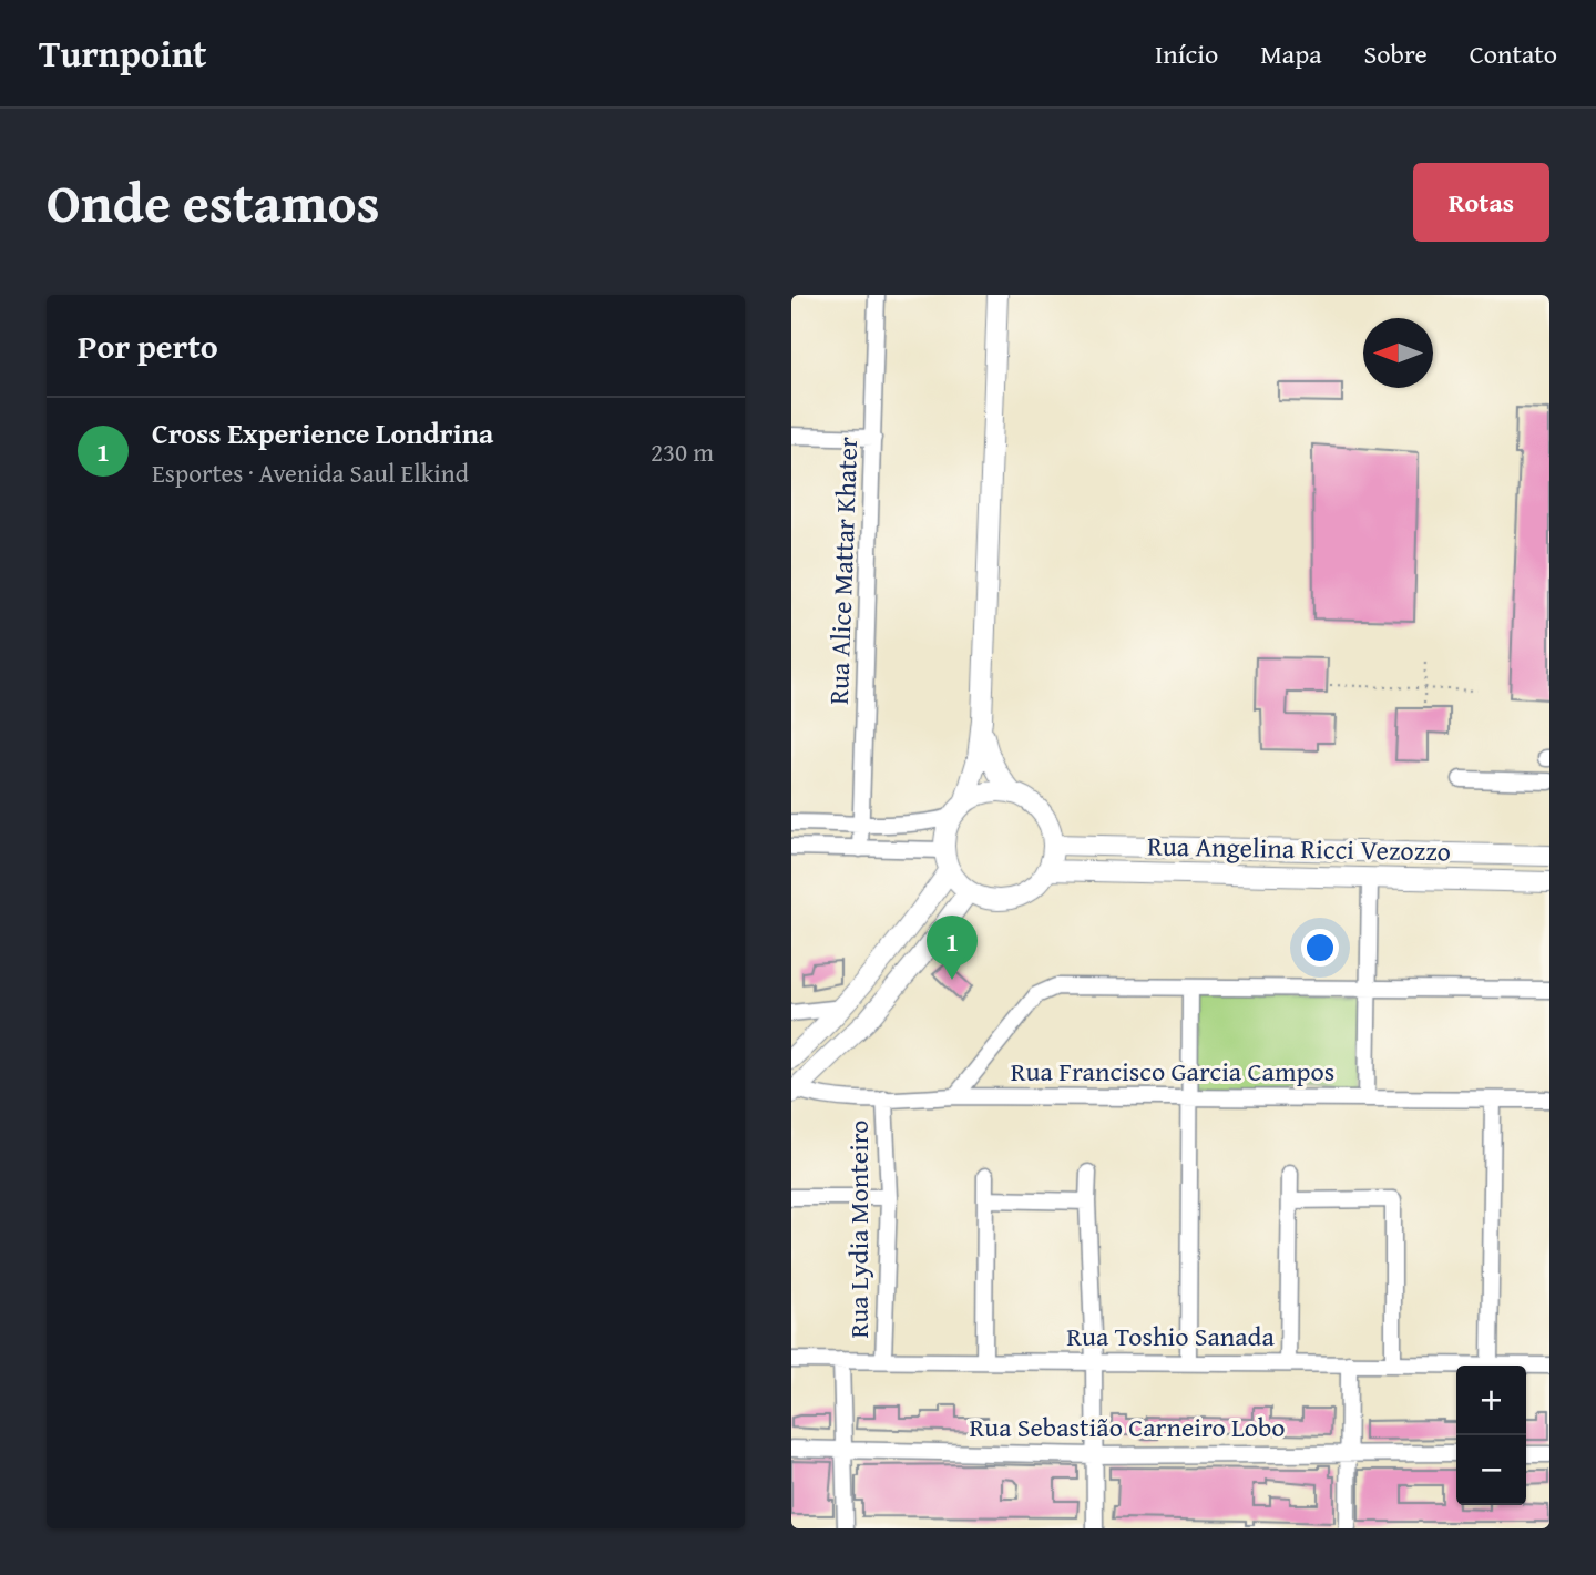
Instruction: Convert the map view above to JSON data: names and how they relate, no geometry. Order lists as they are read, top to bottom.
{
  "streets": {
    "main road": ["Rua Angelina Ricci Vezozzo"],
    "street": [
      "Rua Alice Mattar Khater",
      "Rua Francisco Garcia Campos",
      "Rua Lydia Monteiro",
      "Rua Toshio Sanada",
      "Rua Sebastião Carneiro Lobo"
    ]
  },
  "crossings": [
    ["Rua Francisco Garcia Campos", "Rua Lydia Monteiro"],
    ["Rua Lydia Monteiro", "Rua Toshio Sanada"]
  ],
  "north": "left",
  "page": {
    "header": "Turnpoint",
    "nav": [
      "Início",
      "Mapa",
      "Sobre",
      "Contato"
    ],
    "title": "Onde estamos",
    "buttons": "Rotas",
    "heading": "Por perto",
    "list": [
      {
        "mark": "1",
        "name": "Cross Experience Londrina",
        "note": "Esportes · Avenida Saul Elkind",
        "value": "230 m"
      }
    ],
    "pins": "1",
    "map_buttons": ["+", "−"]
  }
}
